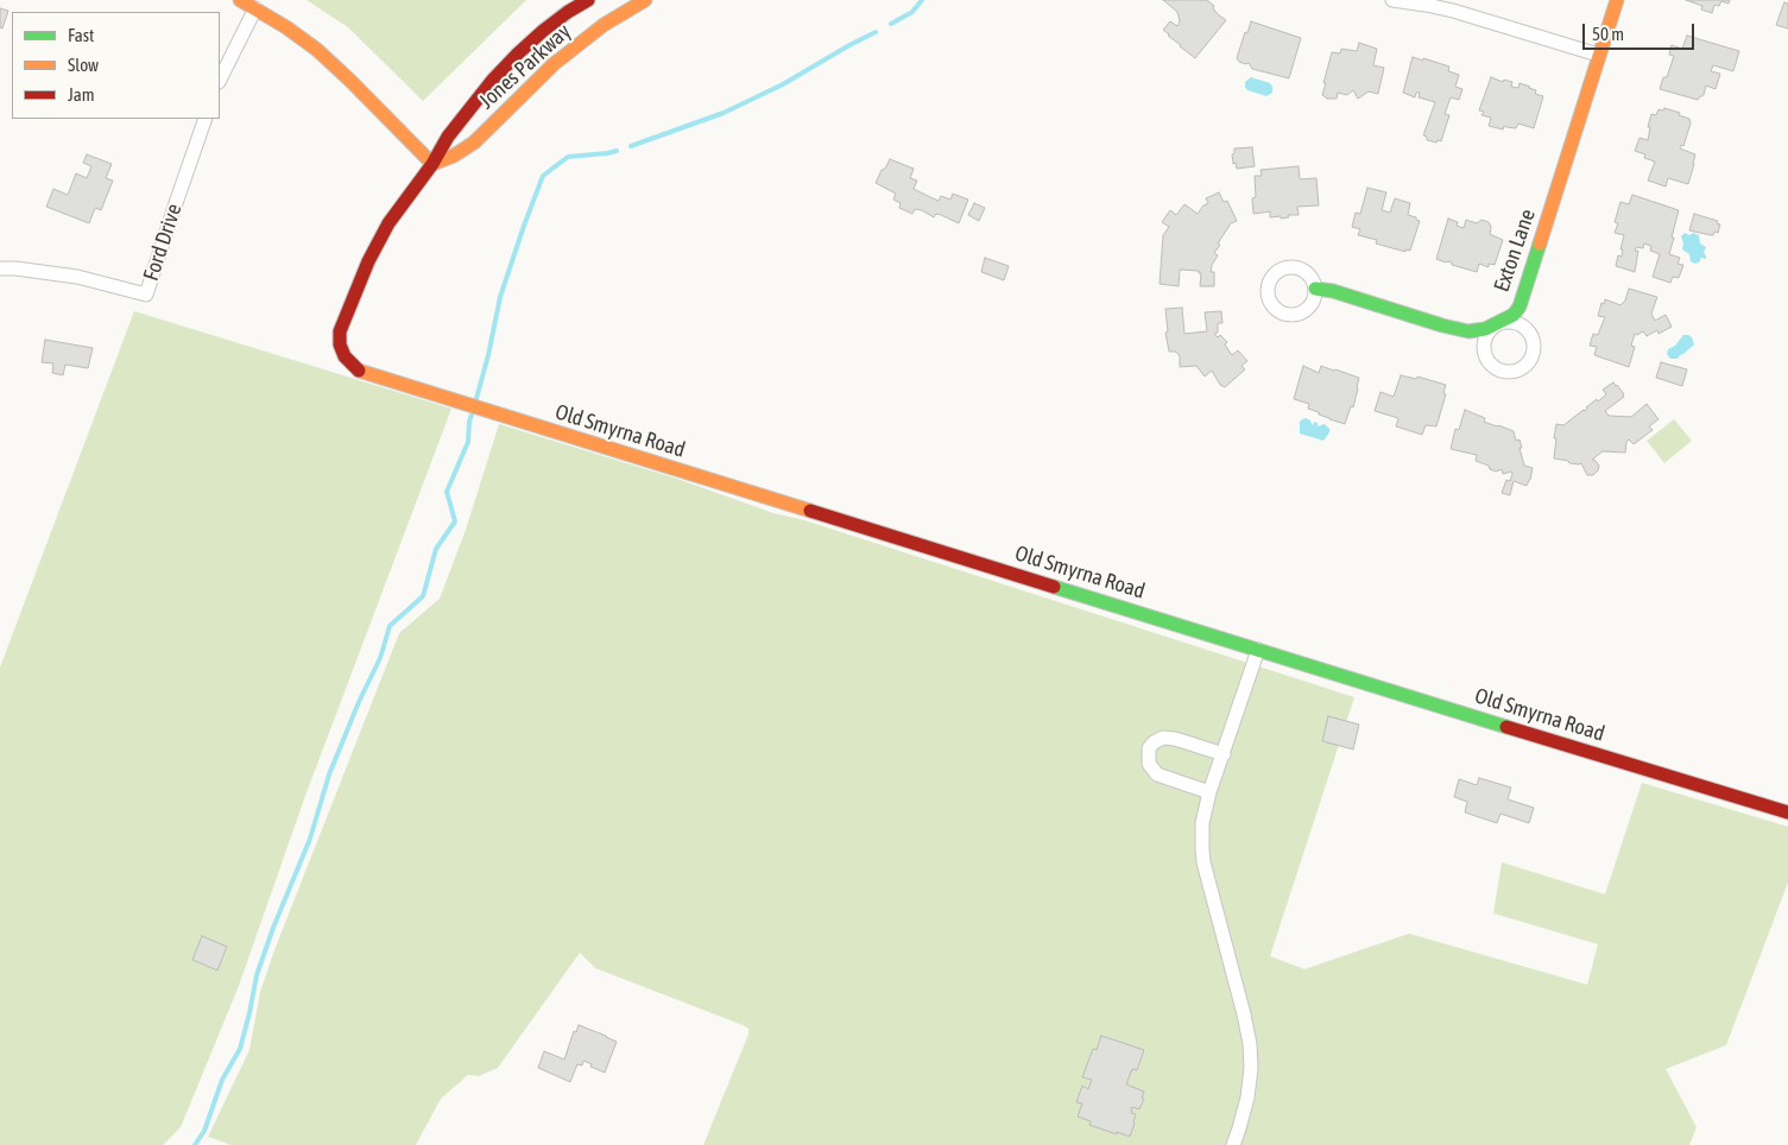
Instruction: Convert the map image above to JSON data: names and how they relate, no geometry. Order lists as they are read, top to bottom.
{
  "streets": {
    "street": [
      "Jones Parkway",
      "Ford Drive",
      "Exton Lane",
      "Old Smyrna Road"
    ]
  },
  "crossings": [
    ["Jones Parkway", "Old Smyrna Road"]
  ],
  "legend": ["Fast", "Slow", "Jam"],
  "scale_bar": "50 m"
}
